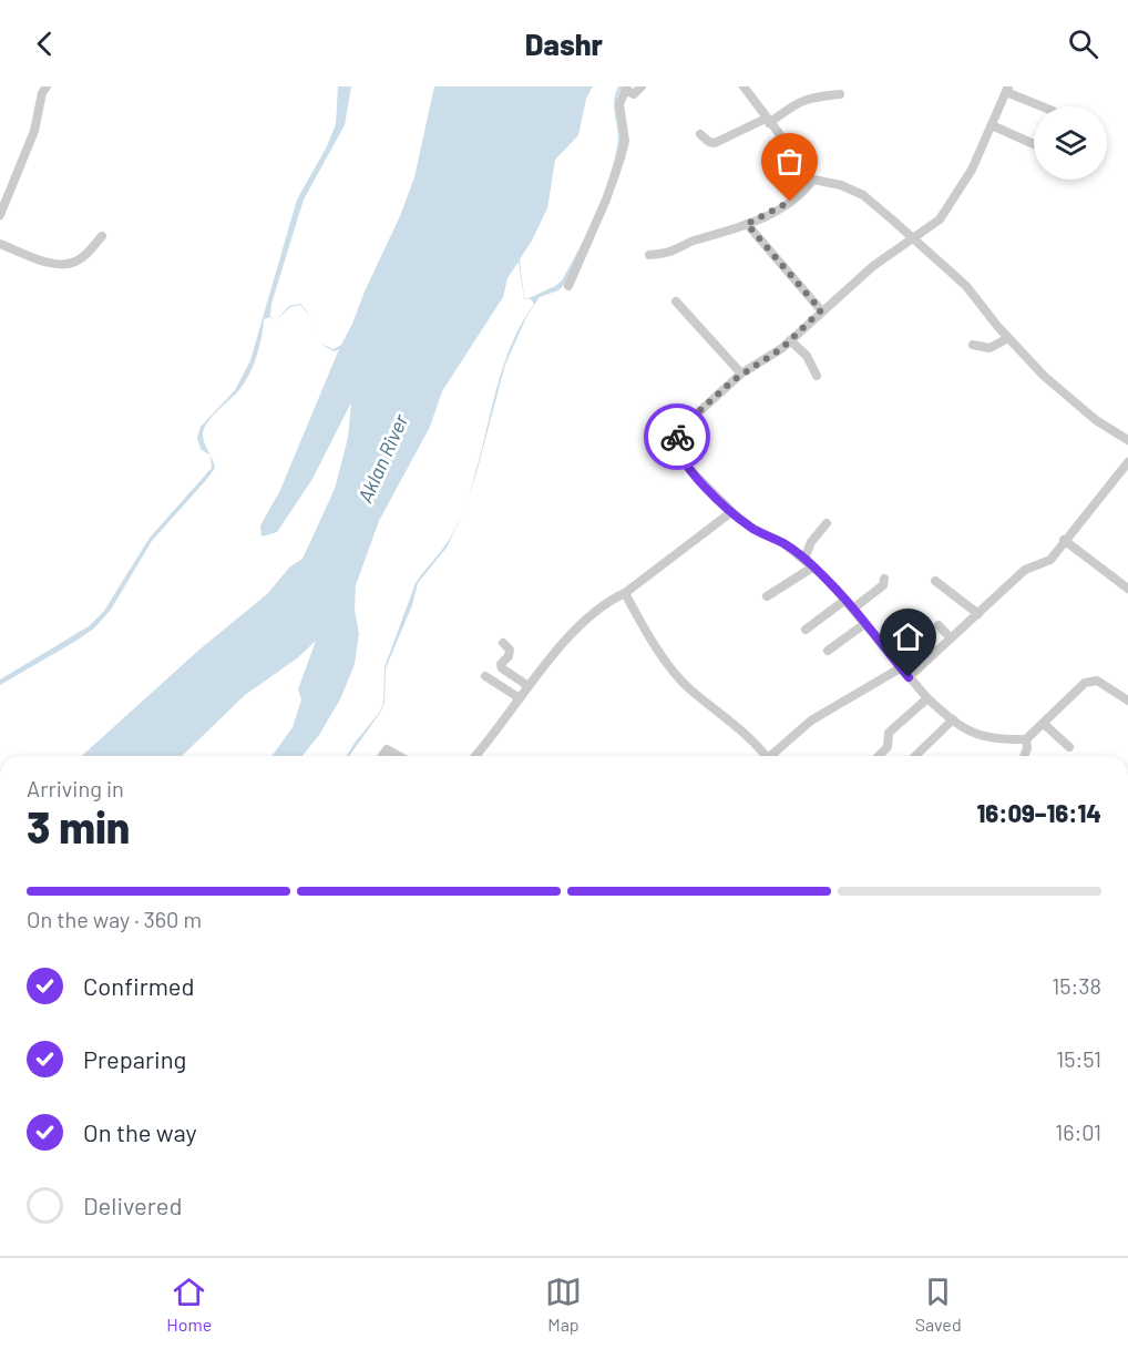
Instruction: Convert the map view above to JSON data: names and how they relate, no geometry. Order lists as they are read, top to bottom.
{
  "water": ["Aklan River"],
  "page": {
    "header": "Dashr",
    "heading": ["3 min", "Arriving in", "16:09–16:14"],
    "bar": "On the way · 360 m",
    "list": [
      ["Confirmed", "15:38"],
      ["Preparing", "15:51"],
      ["On the way", "16:01"],
      "Delivered"
    ],
    "tabs": ["Home", "Map", "Saved"]
  }
}
